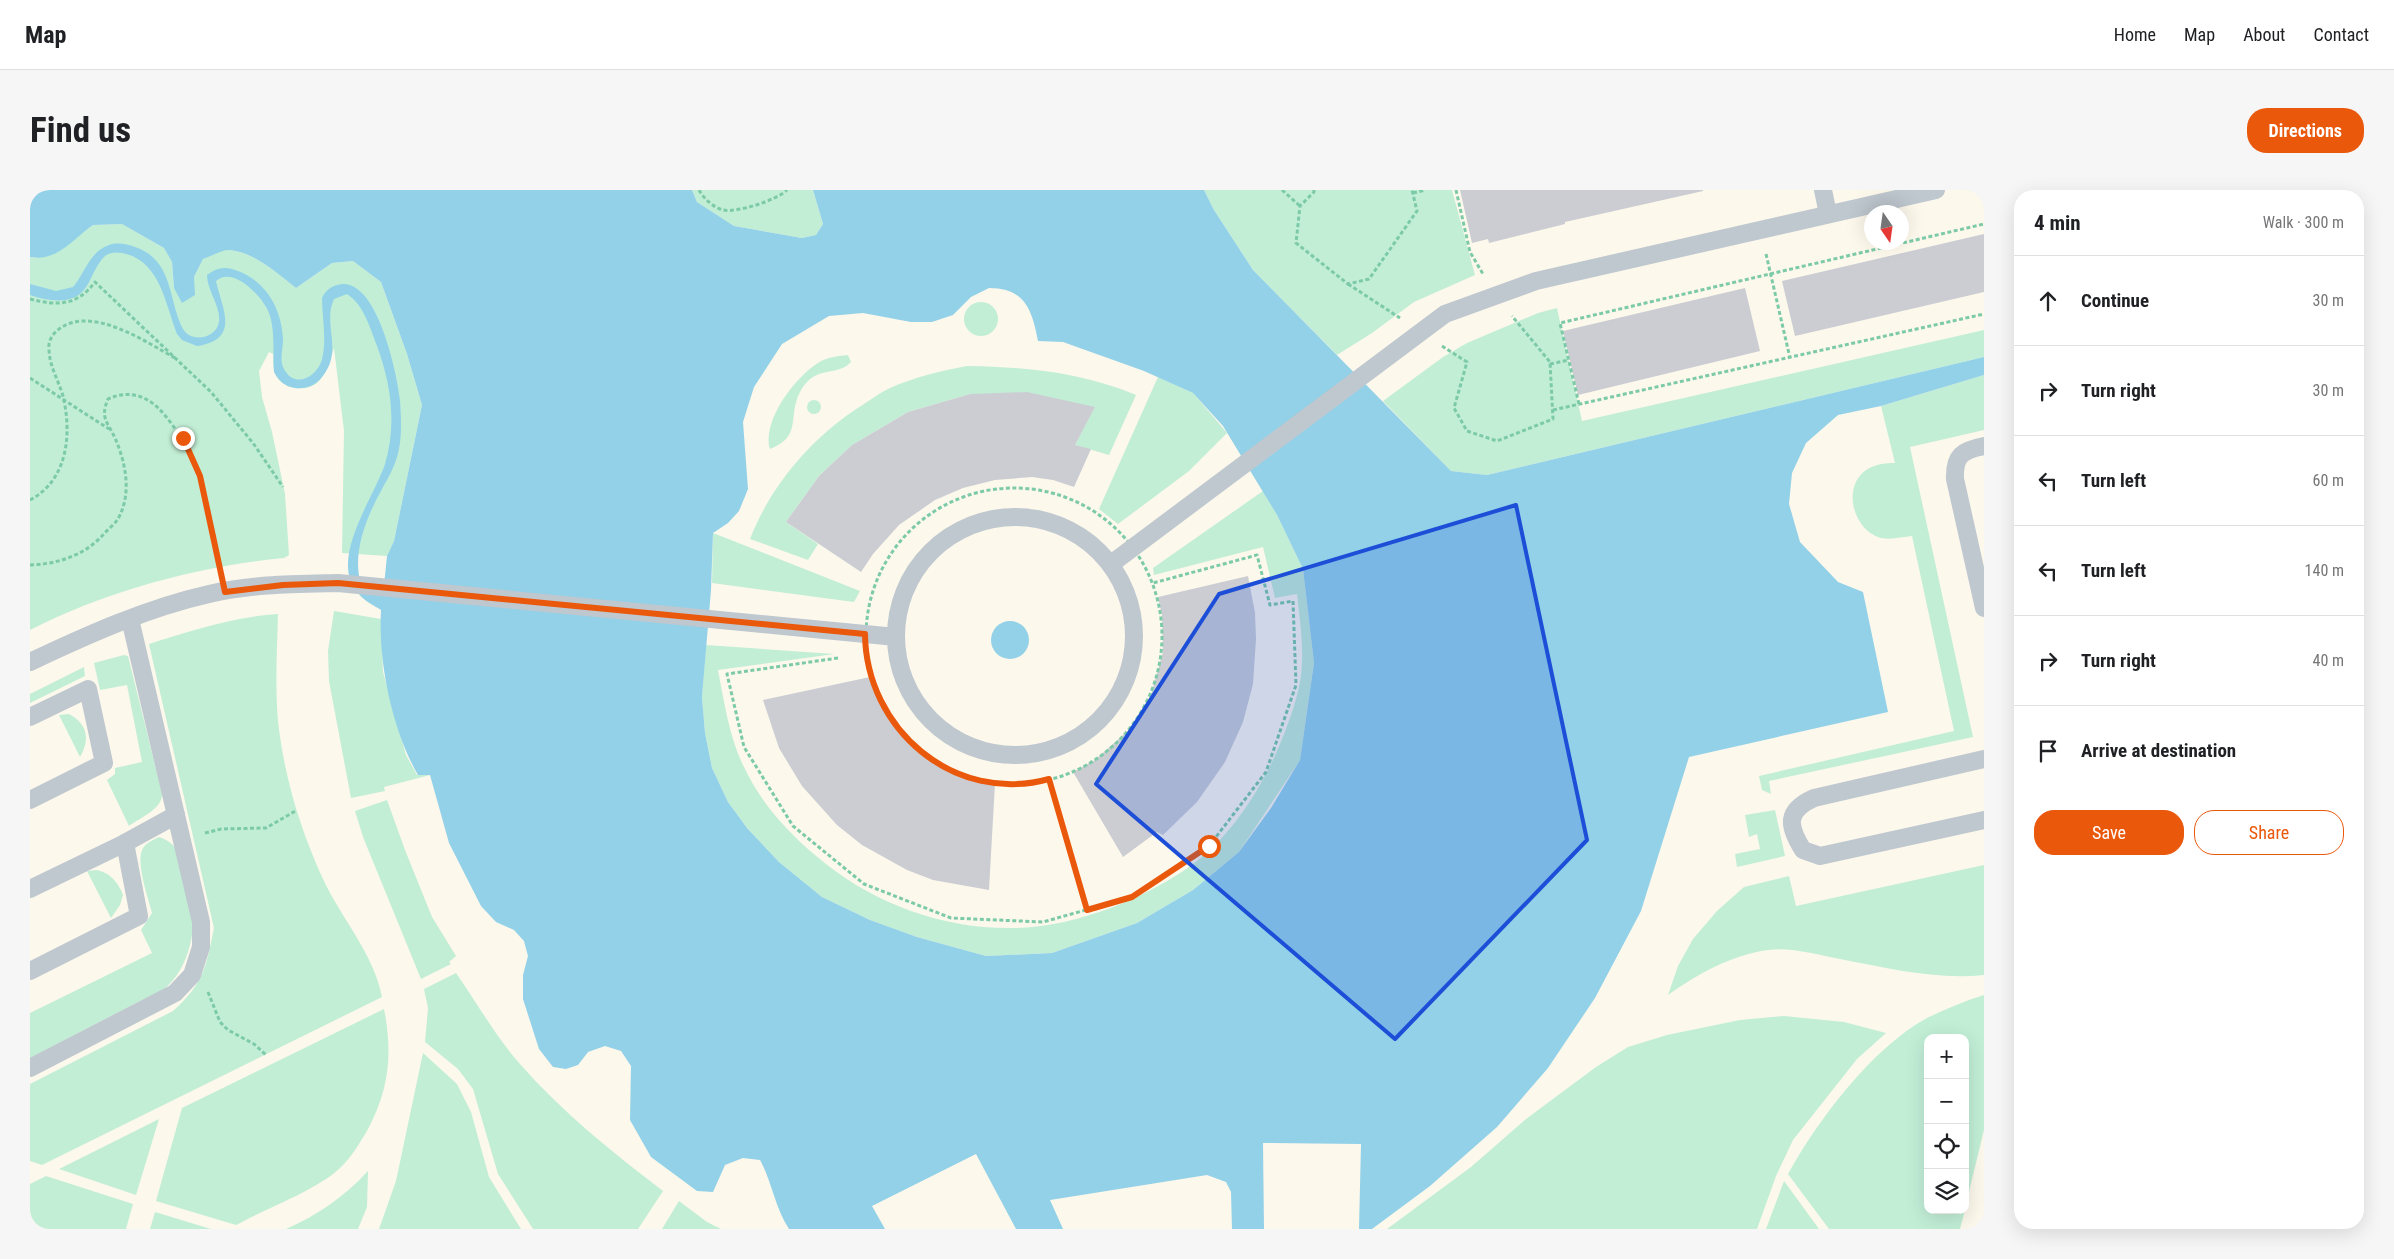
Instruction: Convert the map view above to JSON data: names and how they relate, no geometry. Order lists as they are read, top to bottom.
{
  "north": "bottom",
  "page": {
    "header": "Map",
    "nav": [
      "Home",
      "Map",
      "About",
      "Contact"
    ],
    "buttons": [
      "Directions",
      ["Save", "Share"]
    ],
    "title": "Find us",
    "heading": ["4 min", "Walk · 300 m"],
    "list": [
      ["Continue", "30 m"],
      ["Turn right", "30 m"],
      ["Turn left", "60 m"],
      ["Turn left", "140 m"],
      ["Turn right", "40 m"],
      "Arrive at destination"
    ],
    "map_buttons": ["+", "−"]
  }
}
